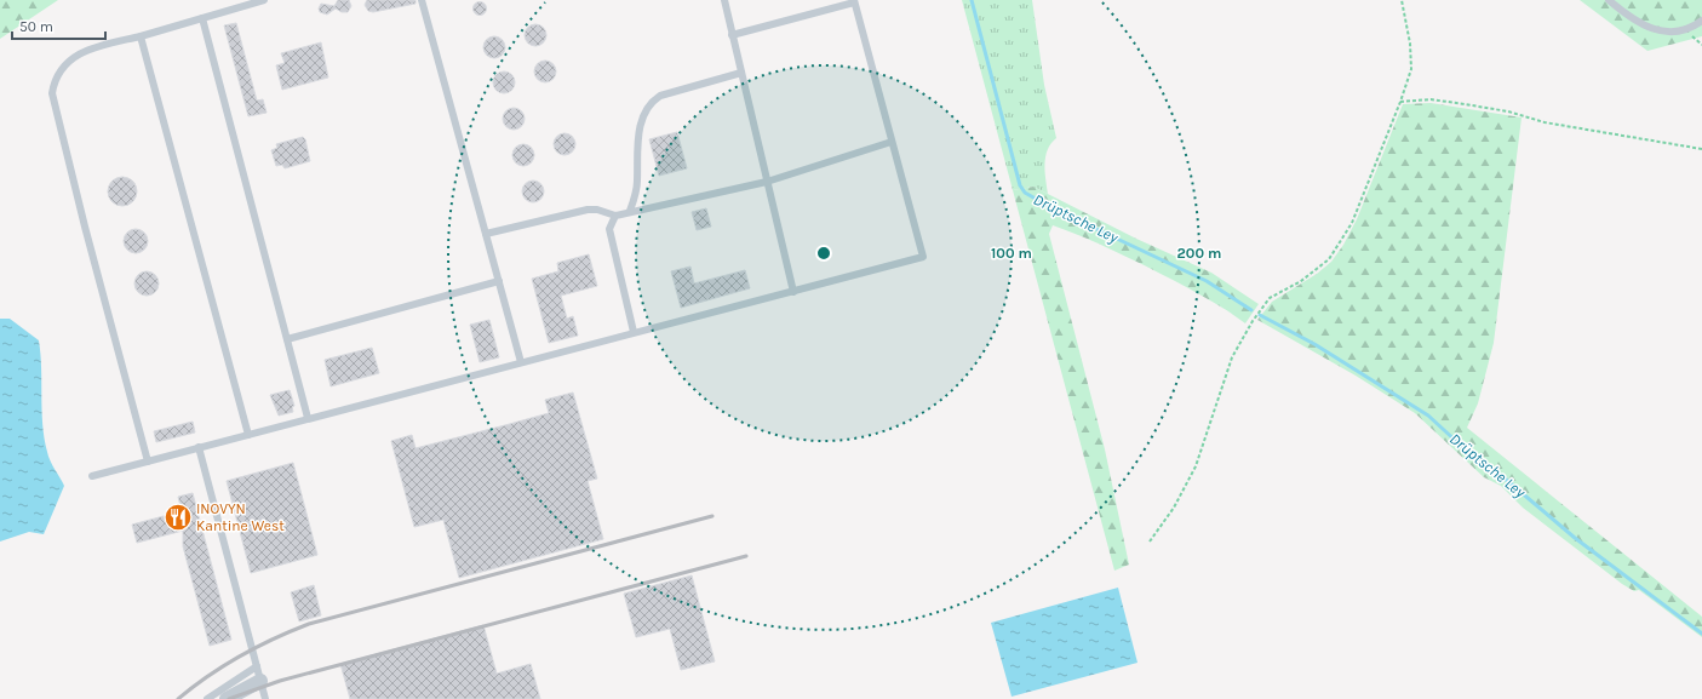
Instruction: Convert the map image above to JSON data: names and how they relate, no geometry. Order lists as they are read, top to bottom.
{
  "water": ["Drüptsche Ley"],
  "places": {
    "restaurant": ["INOVYN Kantine West"]
  },
  "scale_bar": "50 m",
  "rings": ["100 m", "200 m"]
}
